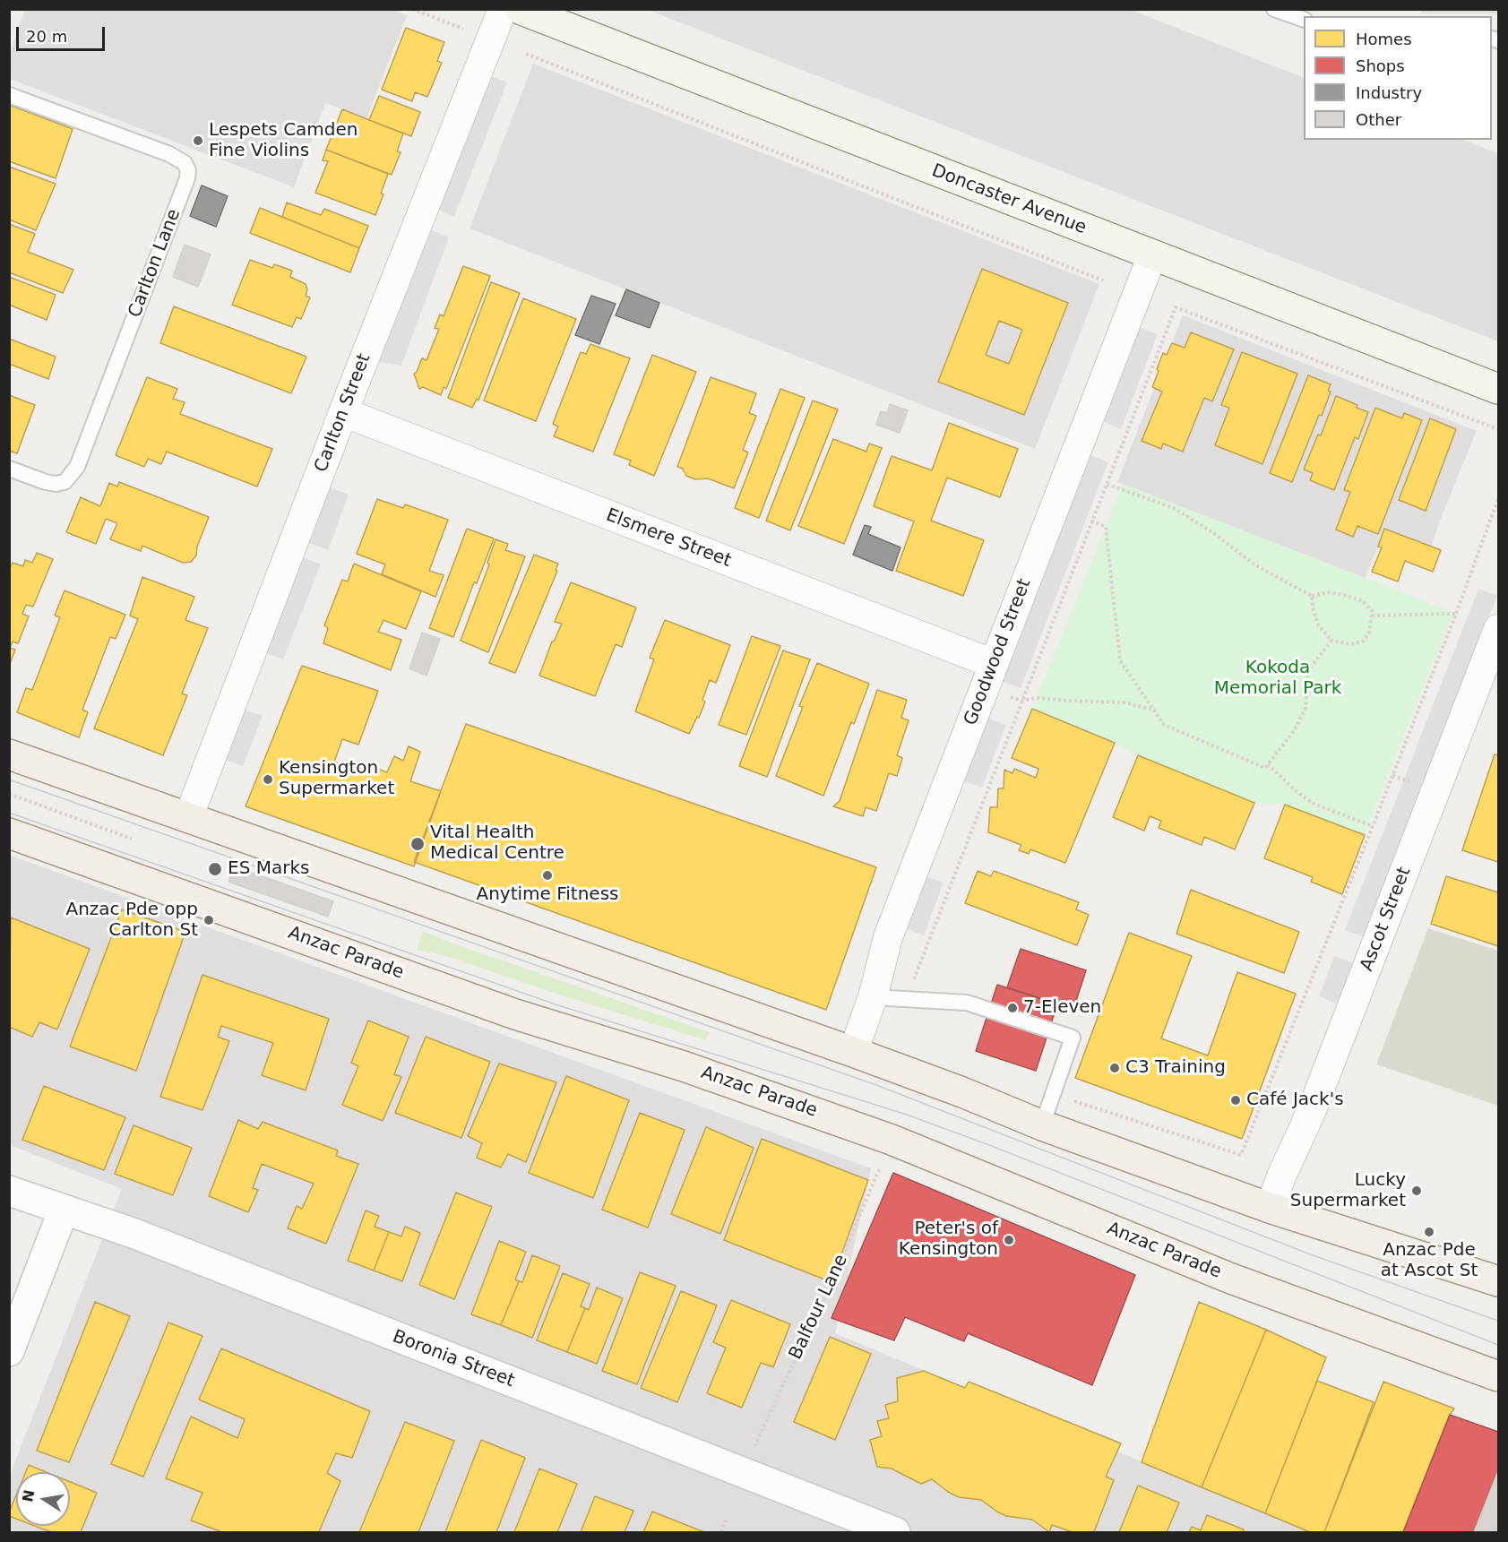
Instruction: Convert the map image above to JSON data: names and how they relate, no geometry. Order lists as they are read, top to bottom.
{
  "streets": {
    "main road": ["Doncaster Avenue", "Anzac Parade"],
    "street": [
      "Carlton Street",
      "Elsmere Street",
      "Goodwood Street",
      "Ascot Street",
      "Boronia Street"
    ],
    "lane": ["Carlton Lane"],
    "path": ["Balfour Lane"]
  },
  "crossings": [
    ["Doncaster Avenue", "Goodwood Street"],
    ["Carlton Street", "Elsmere Street"],
    ["Elsmere Street", "Goodwood Street"]
  ],
  "parks": ["Kokoda Memorial Park"],
  "places": [
    "Lespets Camden Fine Violins",
    "Kensington Supermarket",
    "Vital Health Medical Centre",
    "ES Marks",
    "Anytime Fitness",
    "Anzac Pde opp Carlton St",
    "7-Eleven",
    "C3 Training",
    "Café Jack's",
    "Lucky Supermarket",
    "Anzac Pde at Ascot St",
    "Peter's of Kensington"
  ],
  "legend": [
    "Homes",
    "Shops",
    "Industry",
    "Other"
  ],
  "scale_bar": "20 m",
  "north": "left"
}
